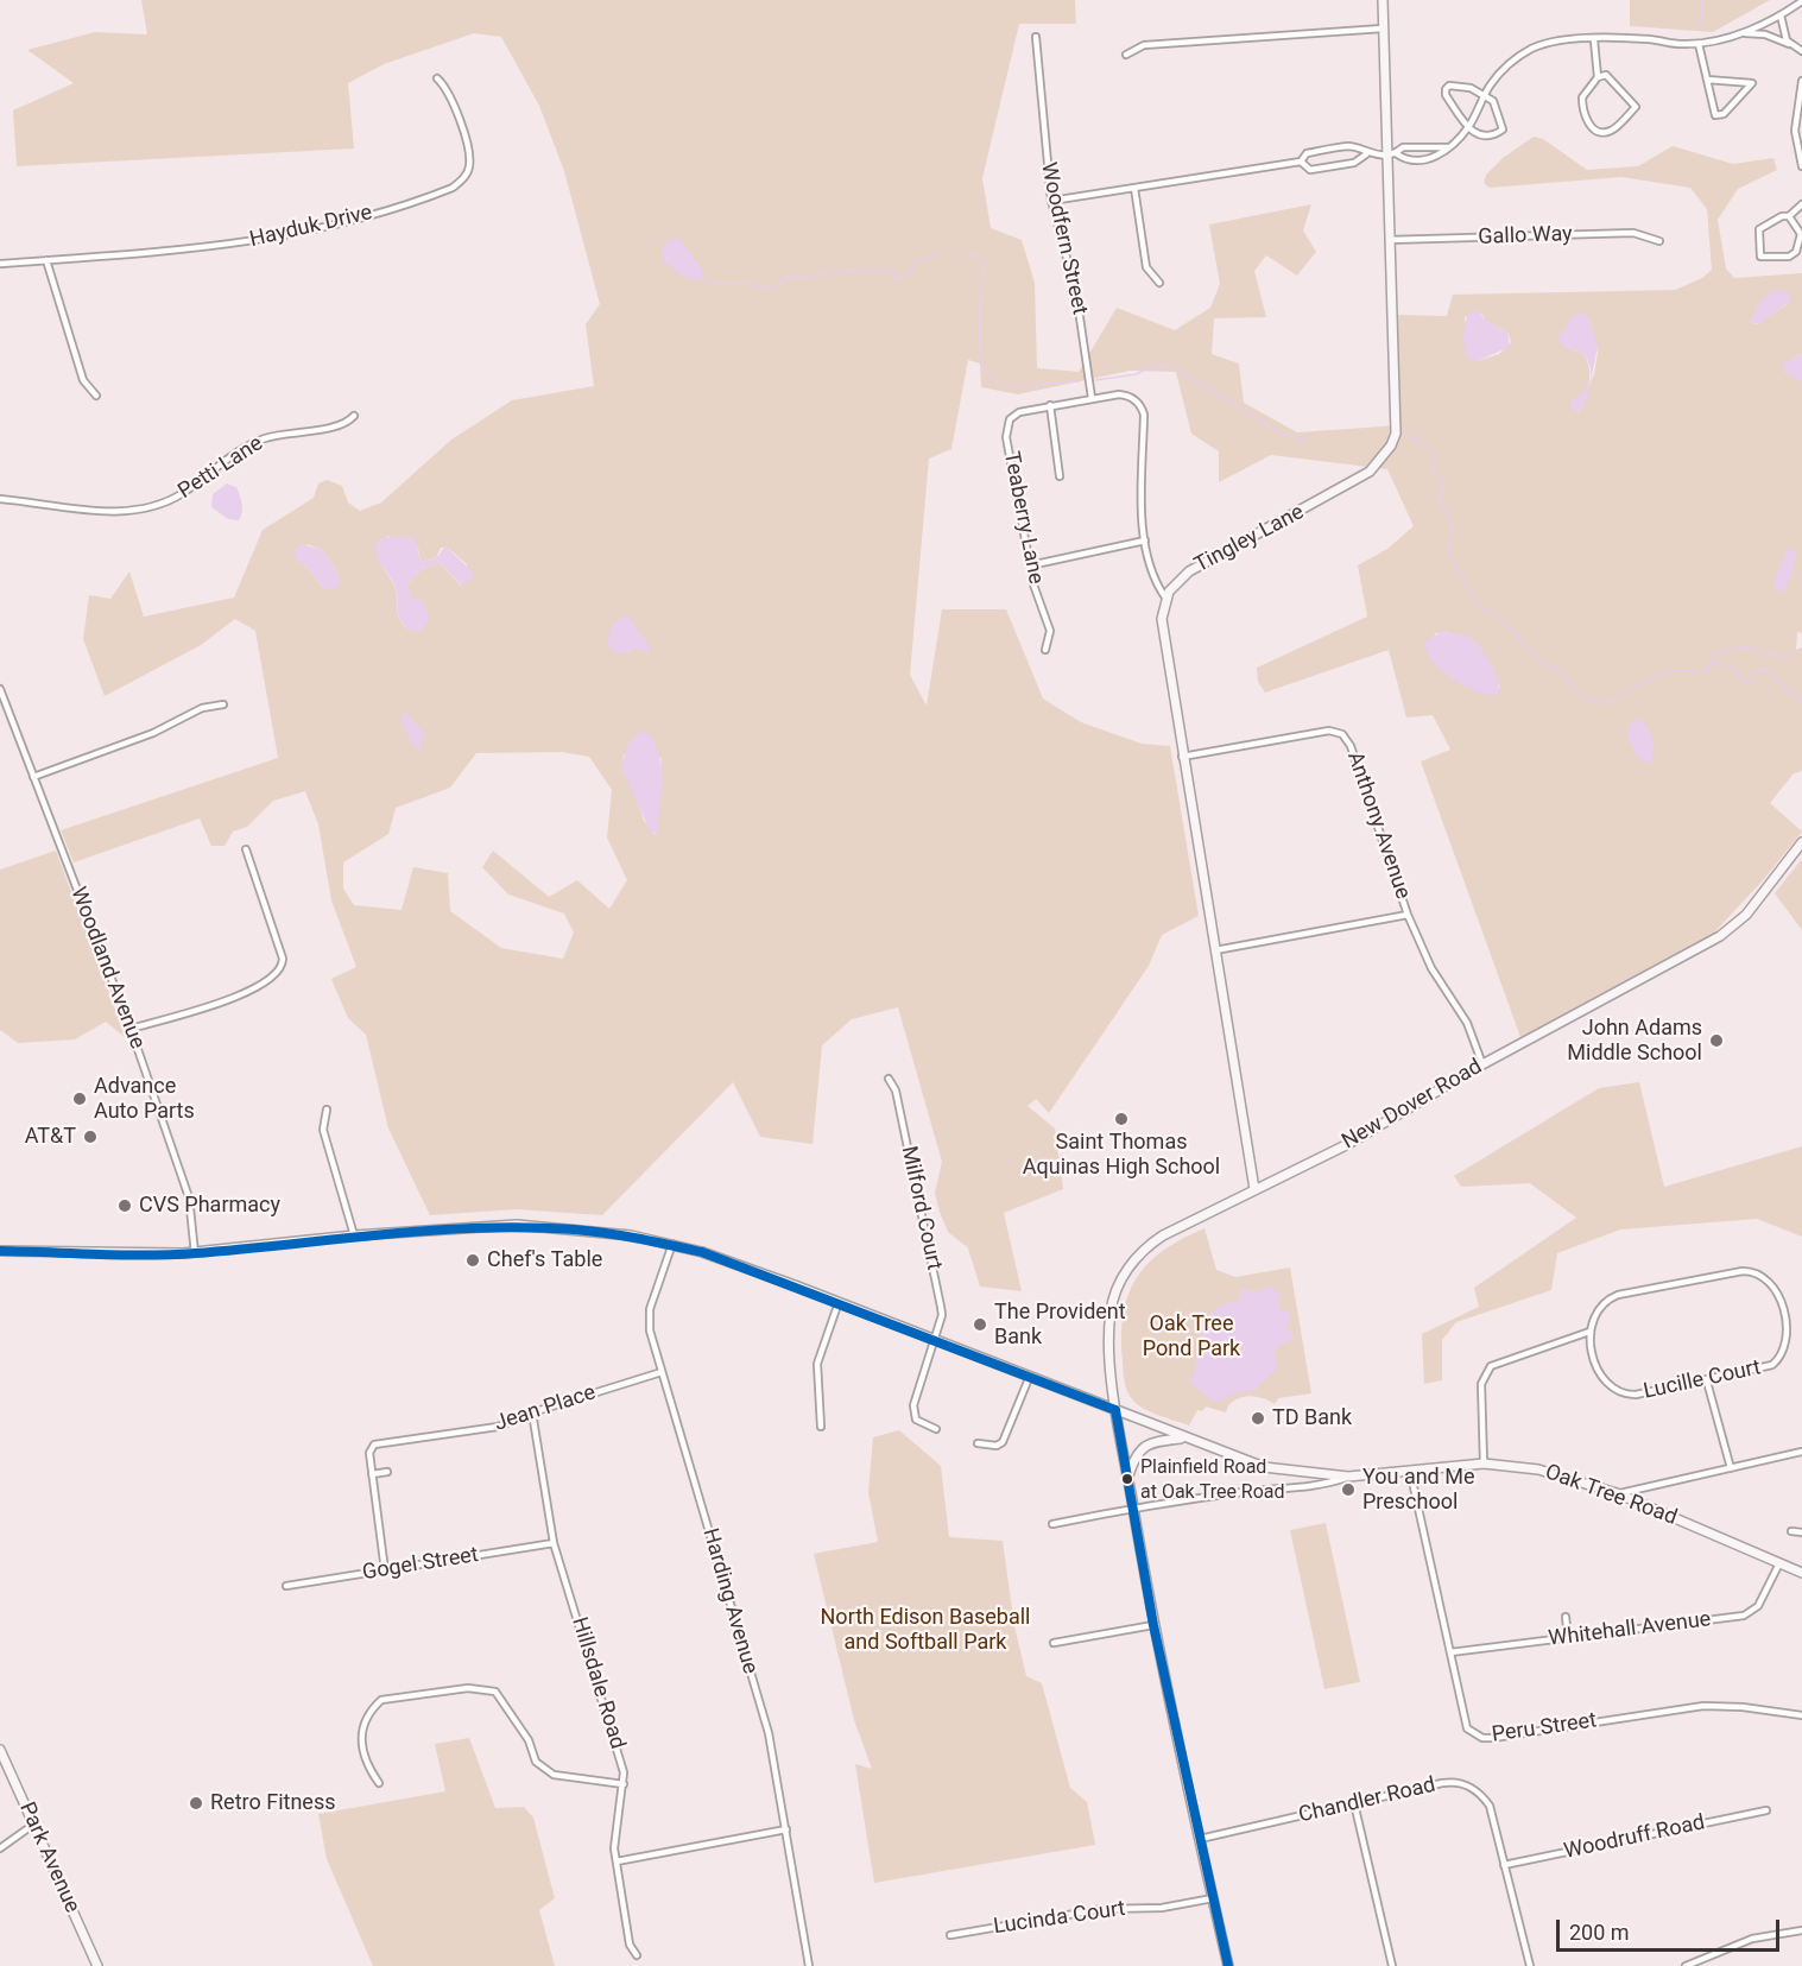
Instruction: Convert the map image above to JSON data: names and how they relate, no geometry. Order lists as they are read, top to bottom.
{
  "streets": {
    "street": [
      "Hayduk Drive",
      "Gallo Way",
      "Woodfern Street",
      "Petti Lane",
      "Teaberry Lane",
      "Tingley Lane",
      "Anthony Avenue",
      "Woodland Avenue",
      "New Dover Road",
      "Milford Court",
      "Lucille Court",
      "Jean Place",
      "Oak Tree Road",
      "Gogel Street",
      "Harding Avenue",
      "Whitehall Avenue",
      "Hillsdale Road",
      "Peru Street",
      "Chandler Road",
      "Woodruff Road",
      "Park Avenue",
      "Lucinda Court"
    ]
  },
  "crossings": [
    ["Gallo Way", "Tingley Lane"],
    ["Woodfern Street", "Teaberry Lane"],
    ["Teaberry Lane", "Tingley Lane"],
    ["Anthony Avenue", "New Dover Road"],
    ["Woodland Avenue", "Oak Tree Road"],
    ["New Dover Road", "Oak Tree Road"],
    ["New Dover Road", "Chandler Road"],
    ["New Dover Road", "Lucinda Court"],
    ["Milford Court", "Oak Tree Road"],
    ["Jean Place", "Harding Avenue"],
    ["Jean Place", "Hillsdale Road"],
    ["Oak Tree Road", "Harding Avenue"],
    ["Oak Tree Road", "Whitehall Avenue"],
    ["Oak Tree Road", "Peru Street"],
    ["Gogel Street", "Hillsdale Road"],
    ["Whitehall Avenue", "Peru Street"],
    ["Chandler Road", "Woodruff Road"]
  ],
  "parks": ["Oak Tree Pond Park", "North Edison Baseball and Softball Park"],
  "places": [
    "John Adams Middle School",
    "Advance Auto Parts",
    "Saint Thomas Aquinas High School",
    "AT&T",
    "CVS Pharmacy",
    "Chef's Table",
    "The Provident Bank",
    "TD Bank",
    "Plainfield Road at Oak Tree Road",
    "You and Me Preschool",
    "Retro Fitness"
  ],
  "scale_bar": "200 m"
}
